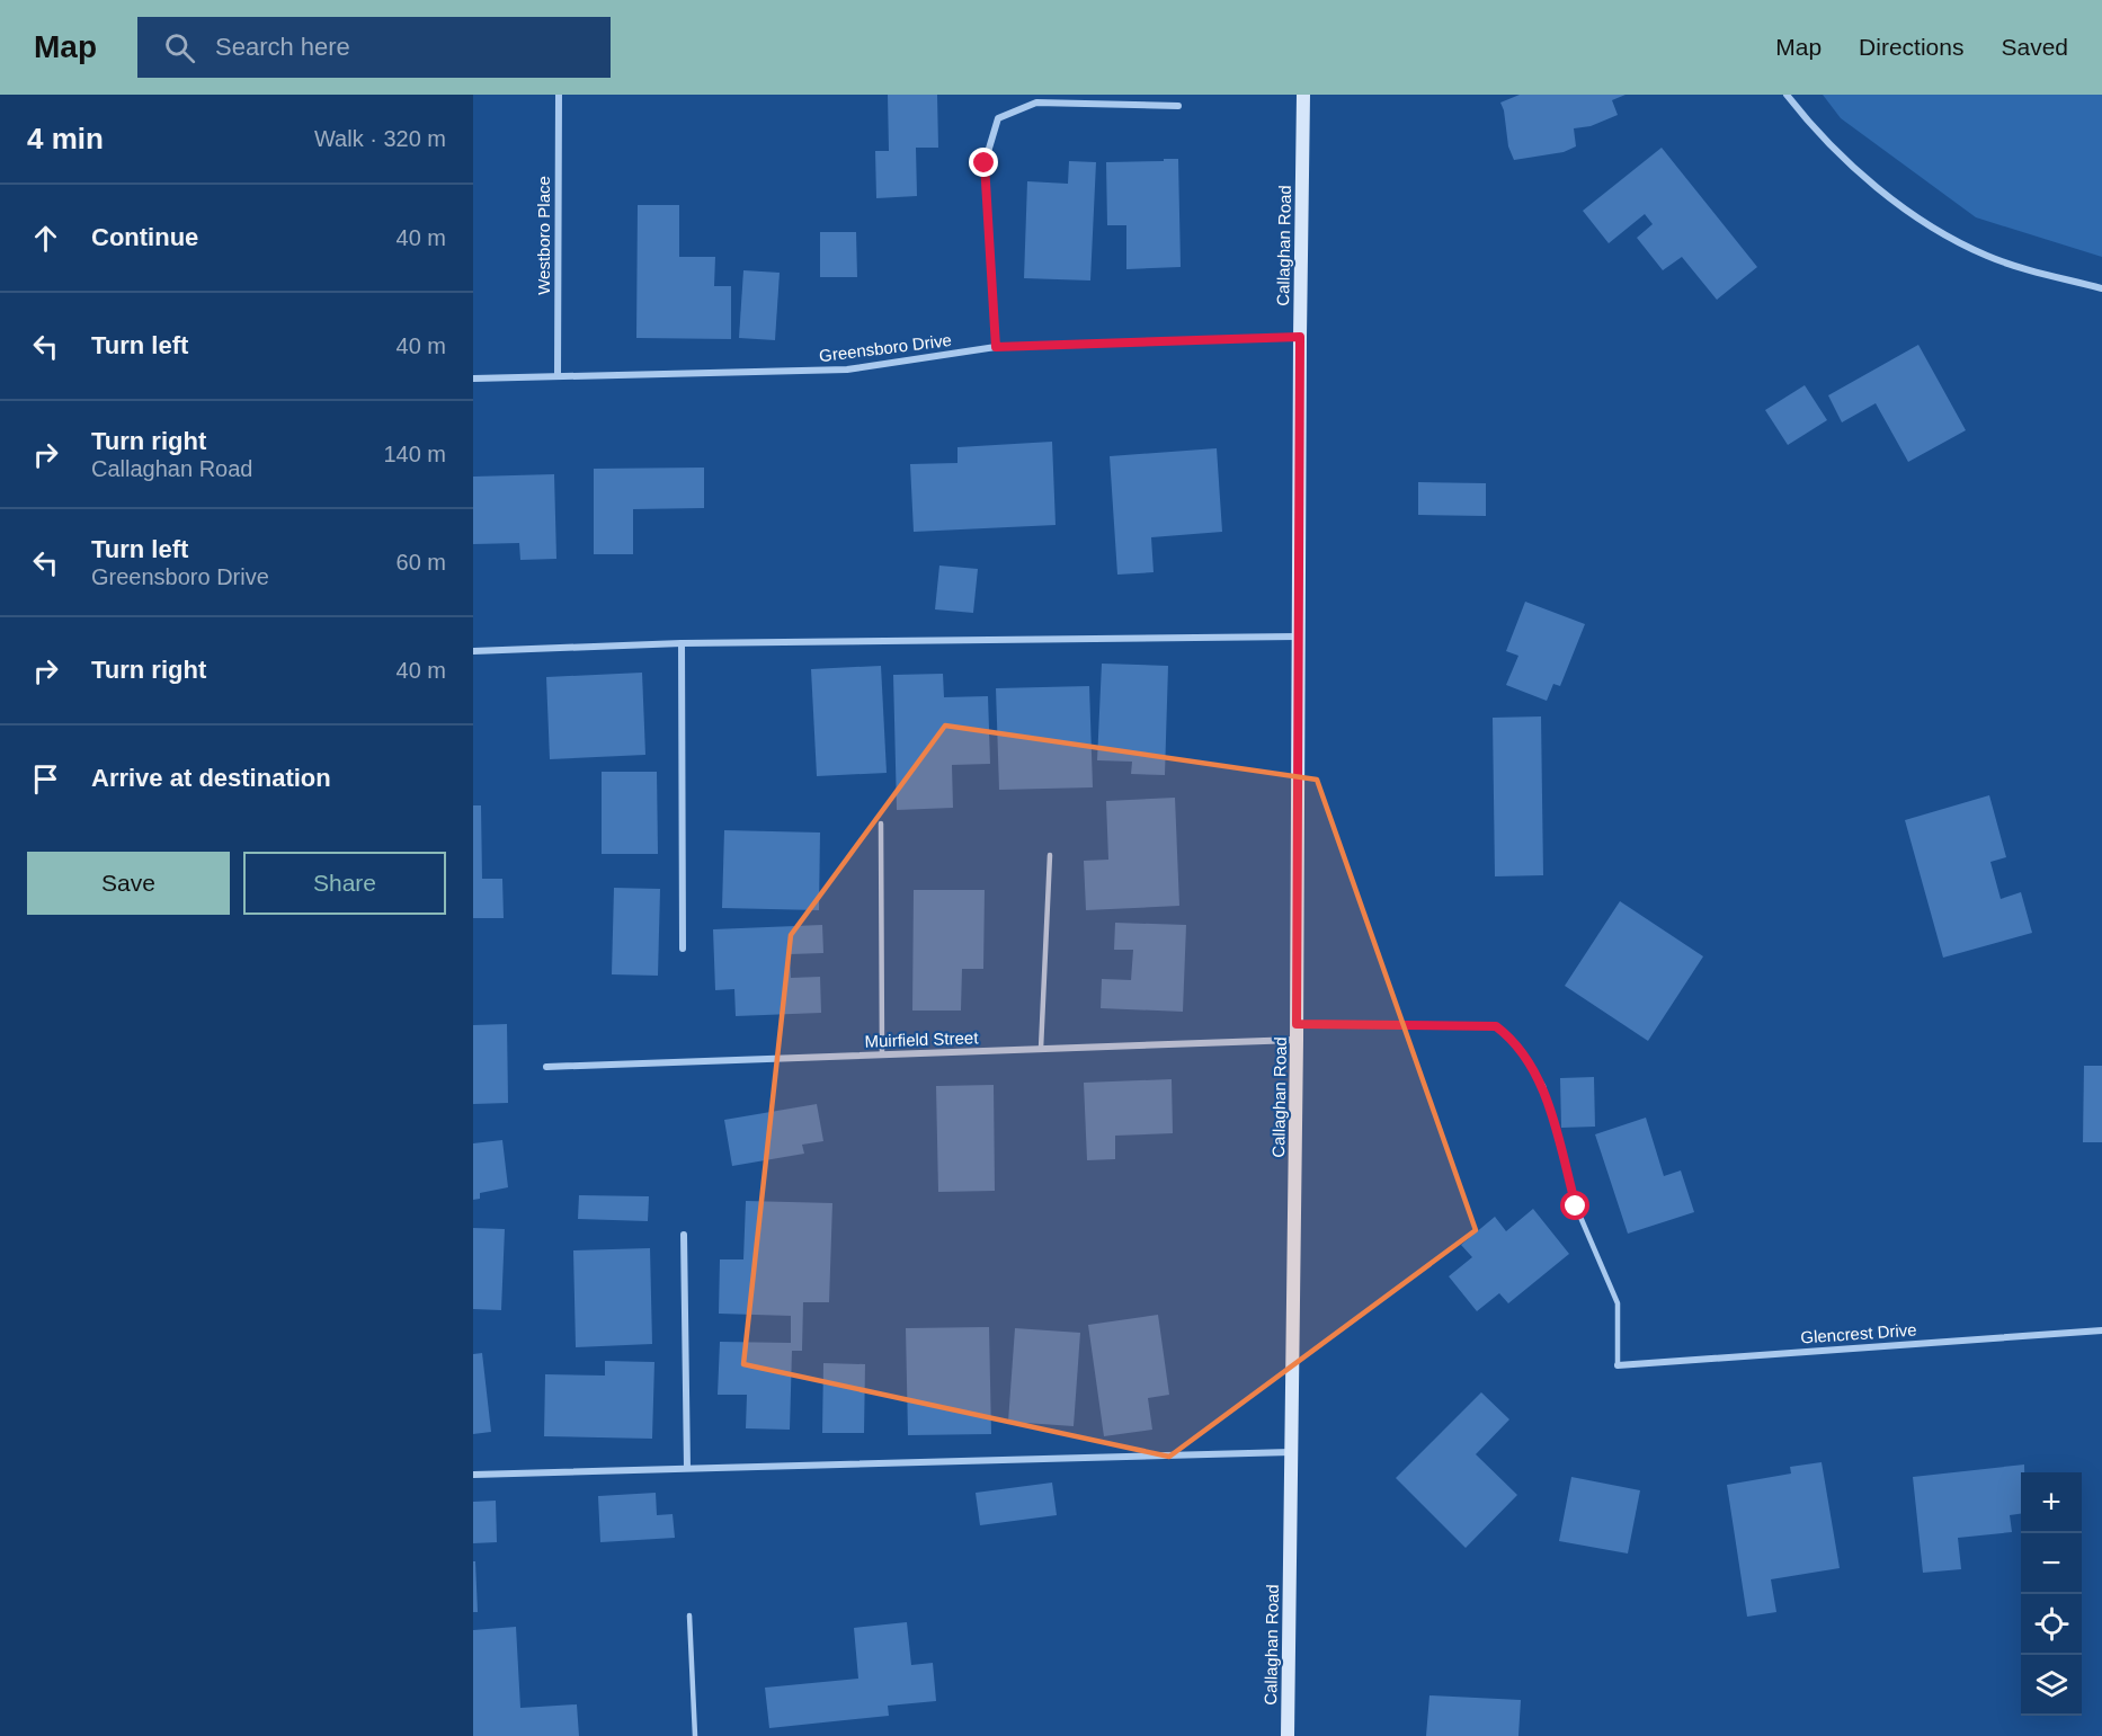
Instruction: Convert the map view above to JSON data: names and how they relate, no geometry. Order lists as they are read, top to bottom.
{
  "streets": {
    "main road": ["Callaghan Road"],
    "street": [
      "Westboro Place",
      "Greensboro Drive",
      "Muirfield Street",
      "Glencrest Drive"
    ]
  },
  "crossings": [
    ["Westboro Place", "Greensboro Drive"],
    ["Callaghan Road", "Greensboro Drive"],
    ["Callaghan Road", "Muirfield Street"]
  ],
  "page": {
    "header": "Map",
    "search": "Search here",
    "nav": ["Map", "Directions", "Saved"],
    "heading": ["4 min", "Walk · 320 m"],
    "list": [
      ["Continue", "40 m"],
      ["Turn left", "40 m"],
      ["Turn right", "Callaghan Road", "140 m"],
      ["Turn left", "Greensboro Drive", "60 m"],
      ["Turn right", "40 m"],
      "Arrive at destination"
    ],
    "buttons": ["Save", "Share"],
    "map_buttons": ["+", "−"]
  }
}
